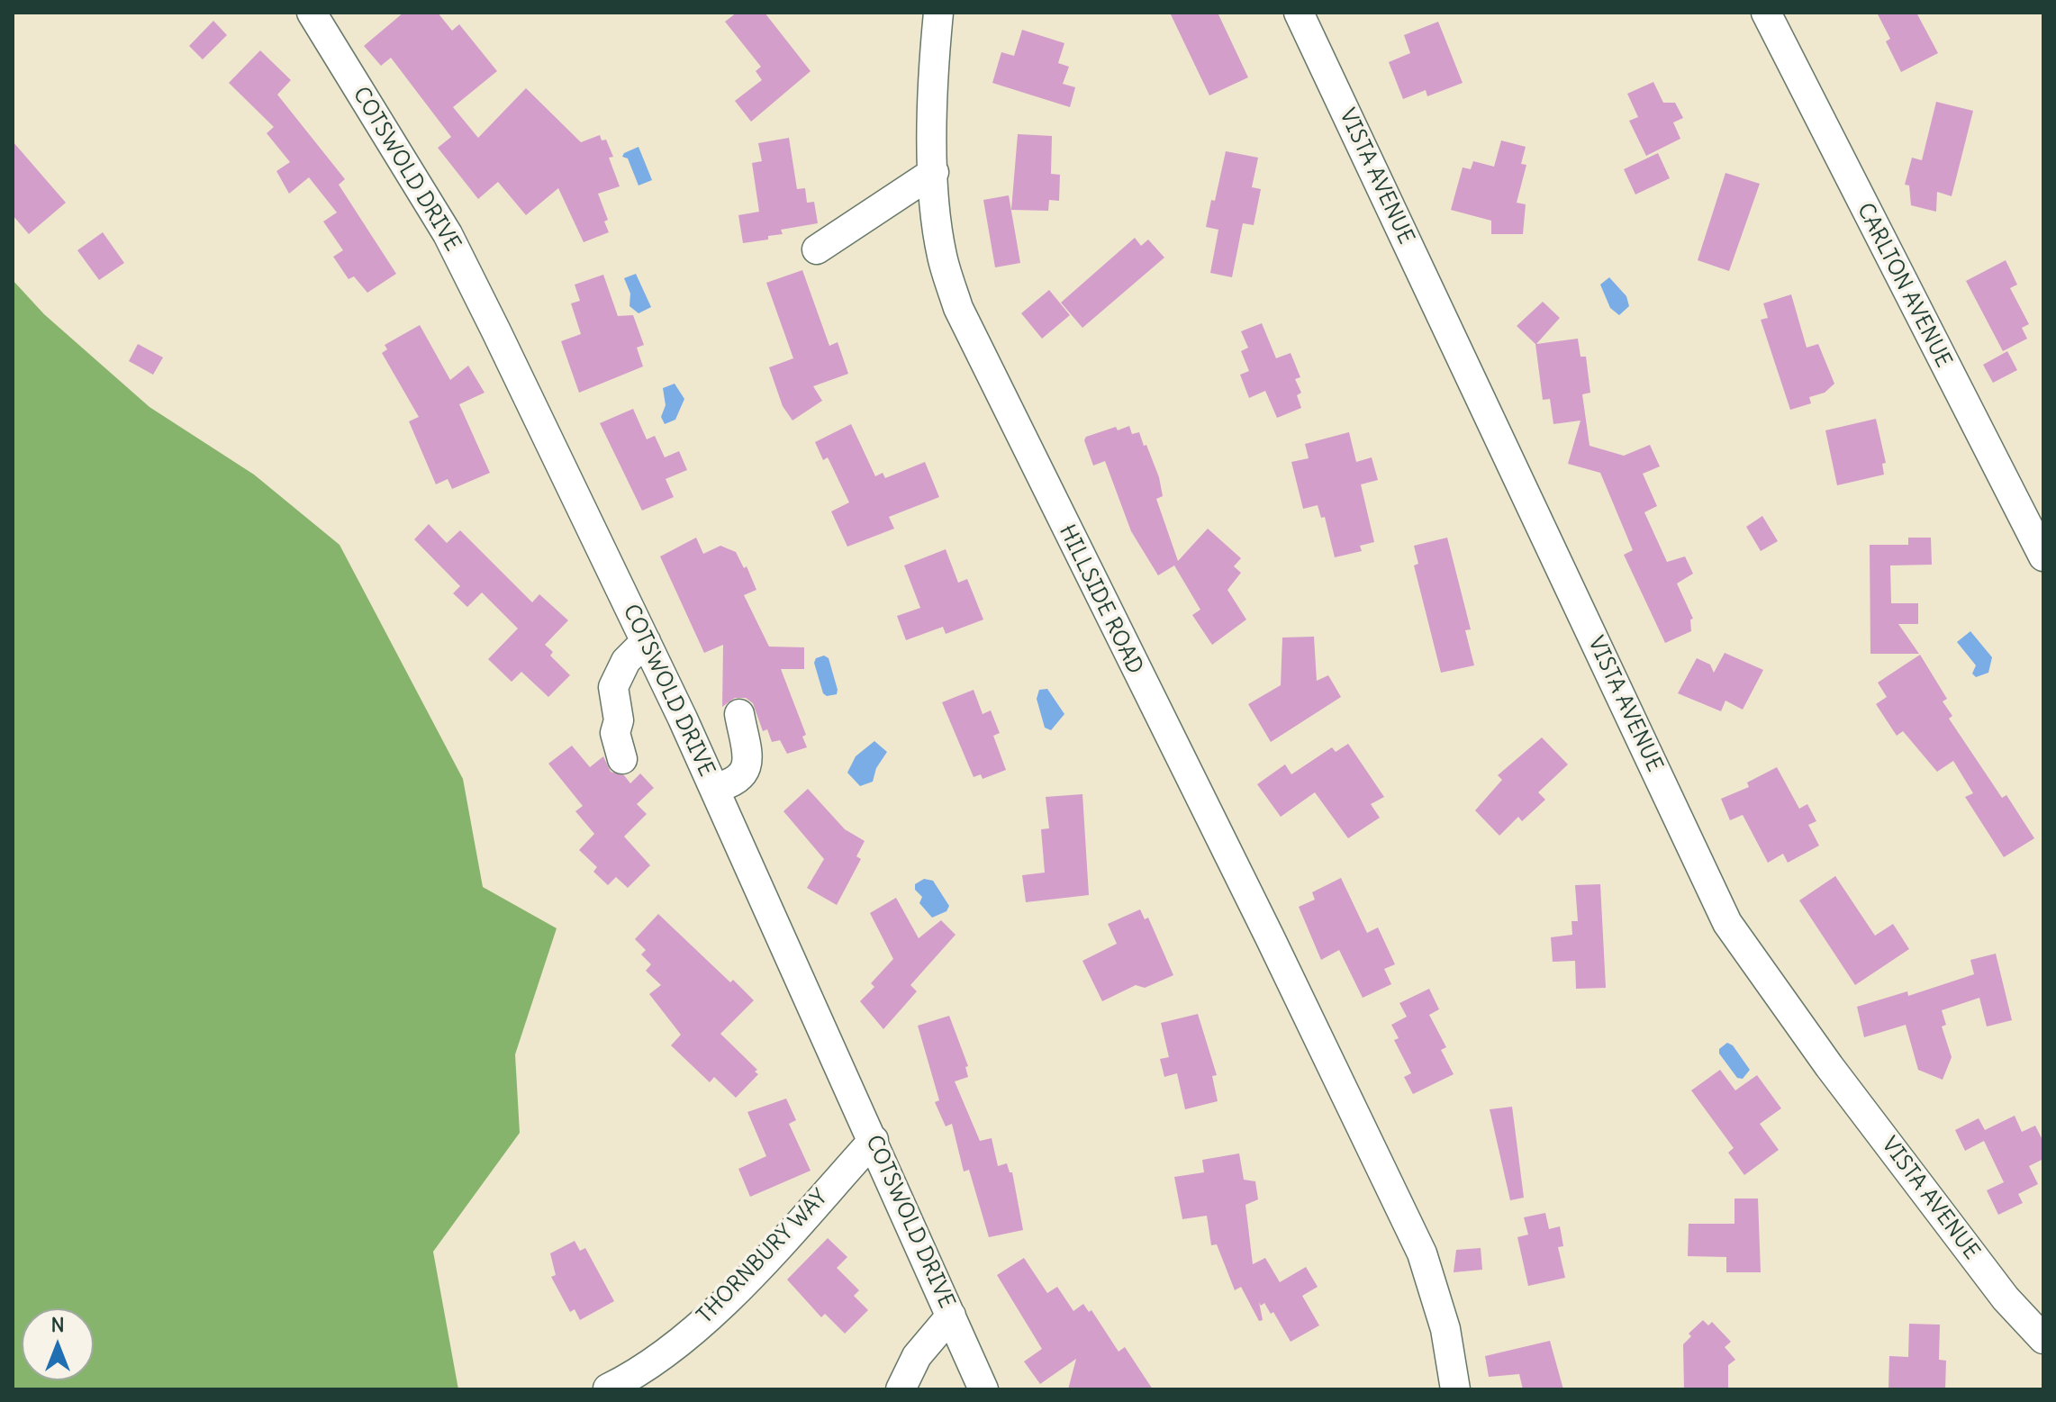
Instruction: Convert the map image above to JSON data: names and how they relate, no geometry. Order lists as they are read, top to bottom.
{
  "streets": {
    "street": [
      "COTSWOLD DRIVE",
      "VISTA AVENUE",
      "CARLTON AVENUE",
      "HILLSIDE ROAD",
      "THORNBURY WAY"
    ]
  },
  "crossings": [
    ["COTSWOLD DRIVE", "THORNBURY WAY"]
  ],
  "north": "top"
}
